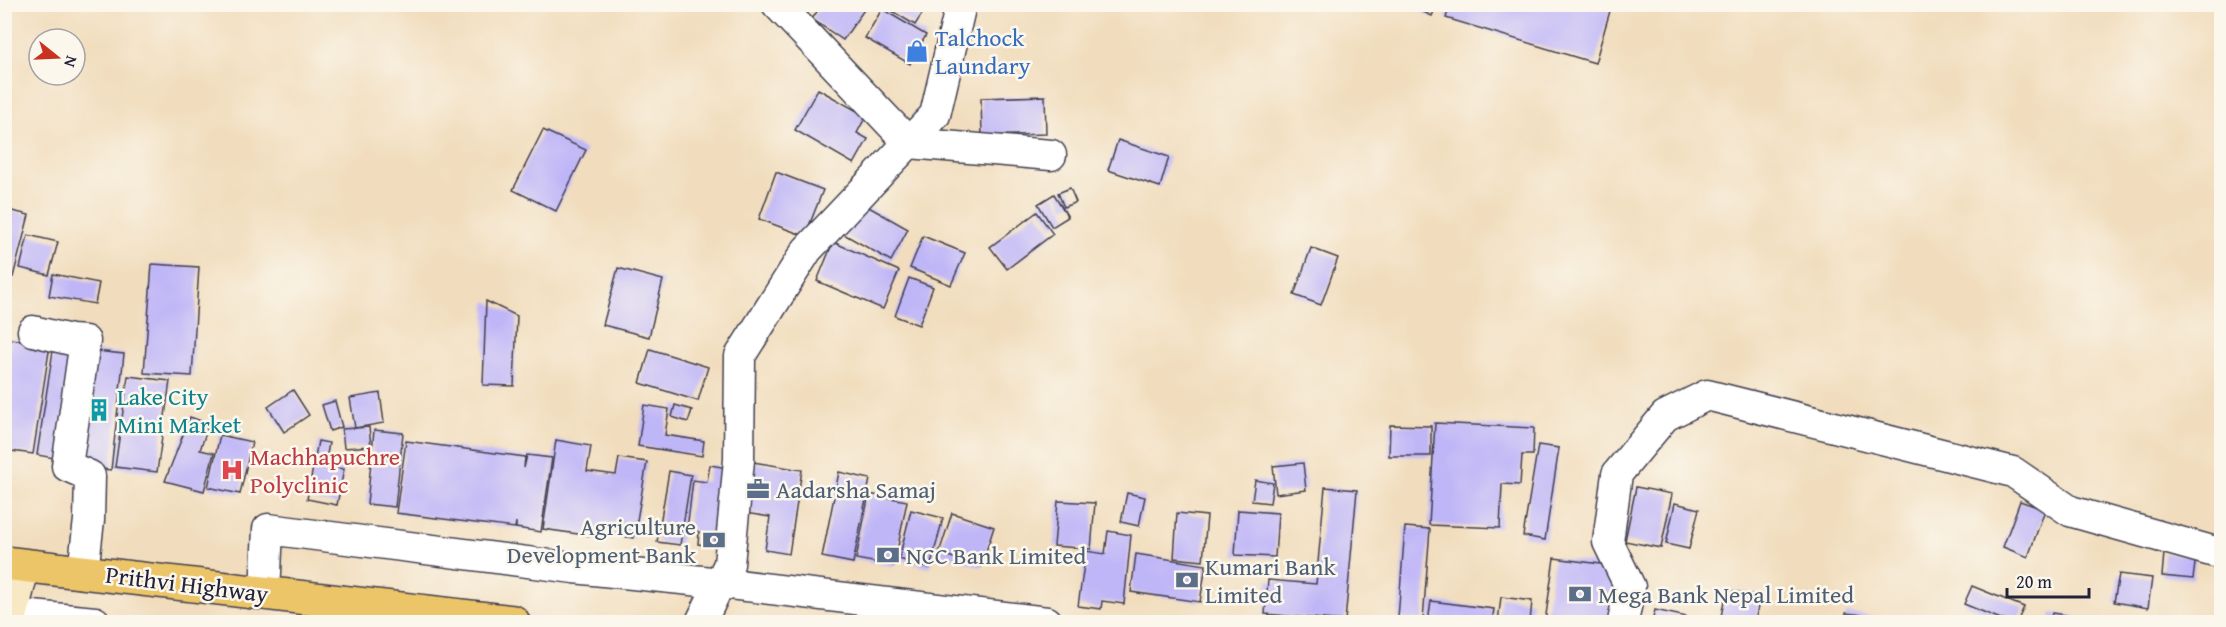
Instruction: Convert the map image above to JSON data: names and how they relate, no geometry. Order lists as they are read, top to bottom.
{
  "streets": {
    "highway": ["Prithvi Highway"]
  },
  "places": {
    "shop": ["Talchock Laundary"],
    "building": ["Lake City Mini Market"],
    "hospital": ["Machhapuchre Polyclinic"],
    "office": ["Aadarsha Samaj"],
    "bank": [
      "Agriculture Development Bank",
      "NCC Bank Limited",
      "Kumari Bank Limited",
      "Mega Bank Nepal Limited"
    ]
  },
  "scale_bar": "20 m",
  "north": "right"
}
